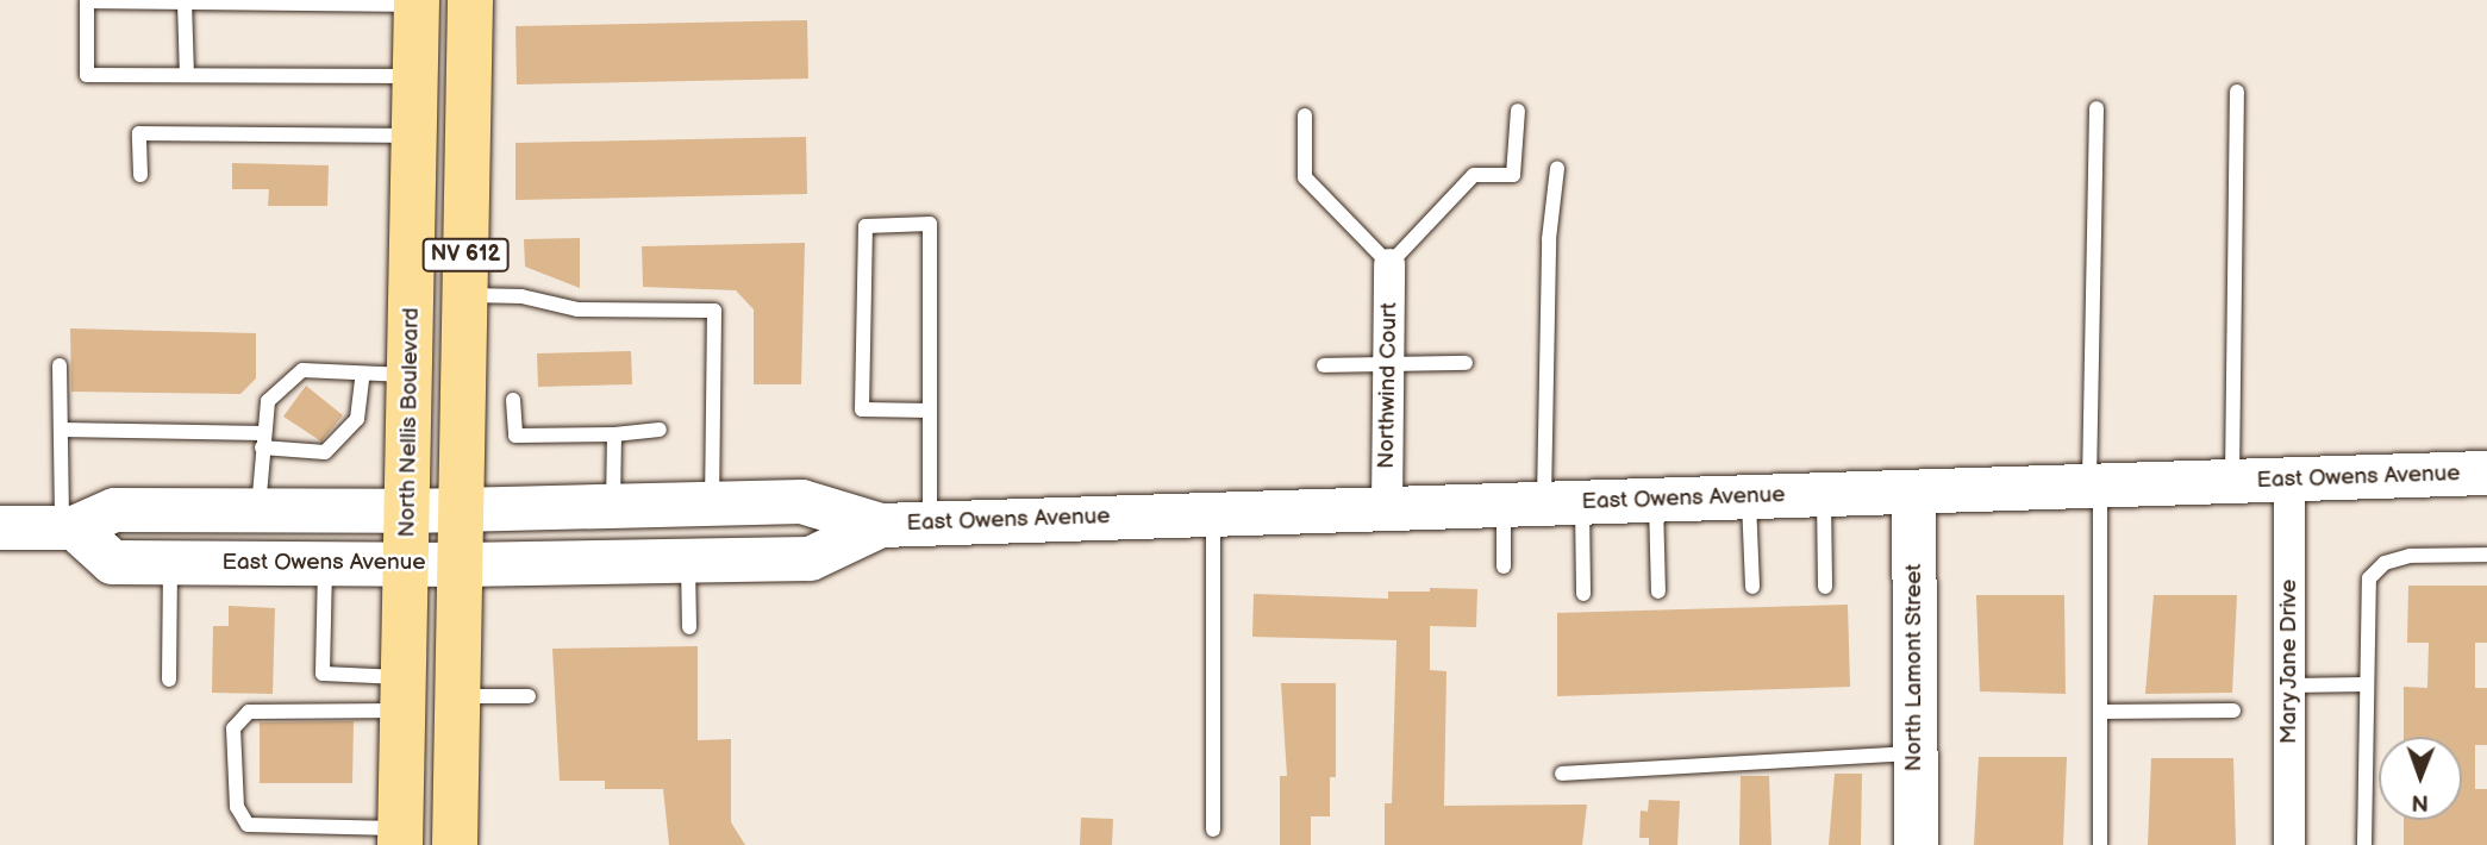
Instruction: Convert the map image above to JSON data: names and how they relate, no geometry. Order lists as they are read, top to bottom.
{
  "streets": {
    "main road": [
      "NV 612",
      "North Nellis Boulevard",
      "East Owens Avenue",
      "North Lamont Street"
    ],
    "street": ["Northwind Court", "Mary Jane Drive"]
  },
  "crossings": [
    ["NV 612", "East Owens Avenue"],
    ["Northwind Court", "East Owens Avenue"],
    ["North Nellis Boulevard", "East Owens Avenue"],
    ["East Owens Avenue", "Mary Jane Drive"],
    ["East Owens Avenue", "North Lamont Street"]
  ],
  "north": "bottom"
}
